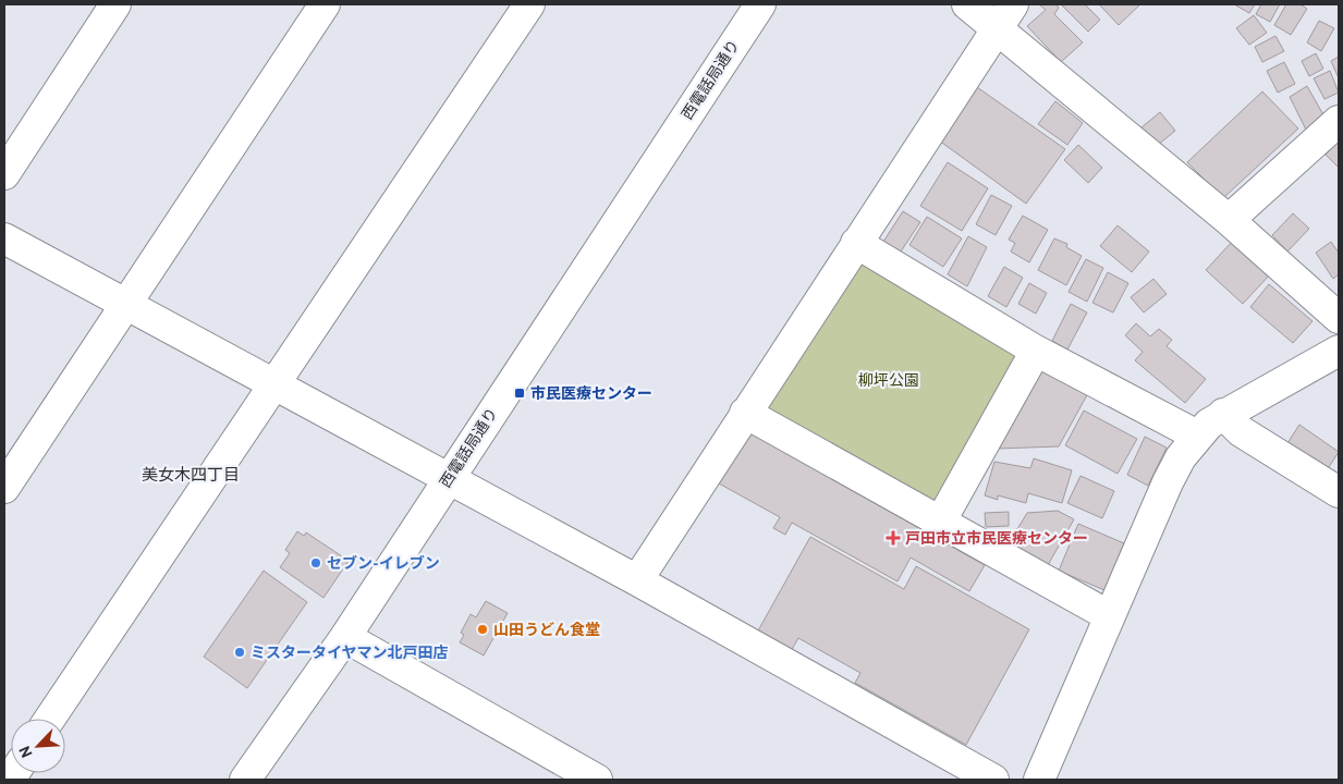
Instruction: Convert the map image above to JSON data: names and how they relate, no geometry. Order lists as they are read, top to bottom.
{
  "streets": {
    "street": ["西電話局通り"]
  },
  "districts": ["美女木四丁目"],
  "parks": ["柳坪公園"],
  "places": {
    "transit": ["市民医療センター"],
    "health": ["戸田市立市民医療センター"],
    "other": ["セブン-イレブン", "山田うどん食堂", "ミスタータイヤマン北戸田店"]
  },
  "north": "bottom left"
}
